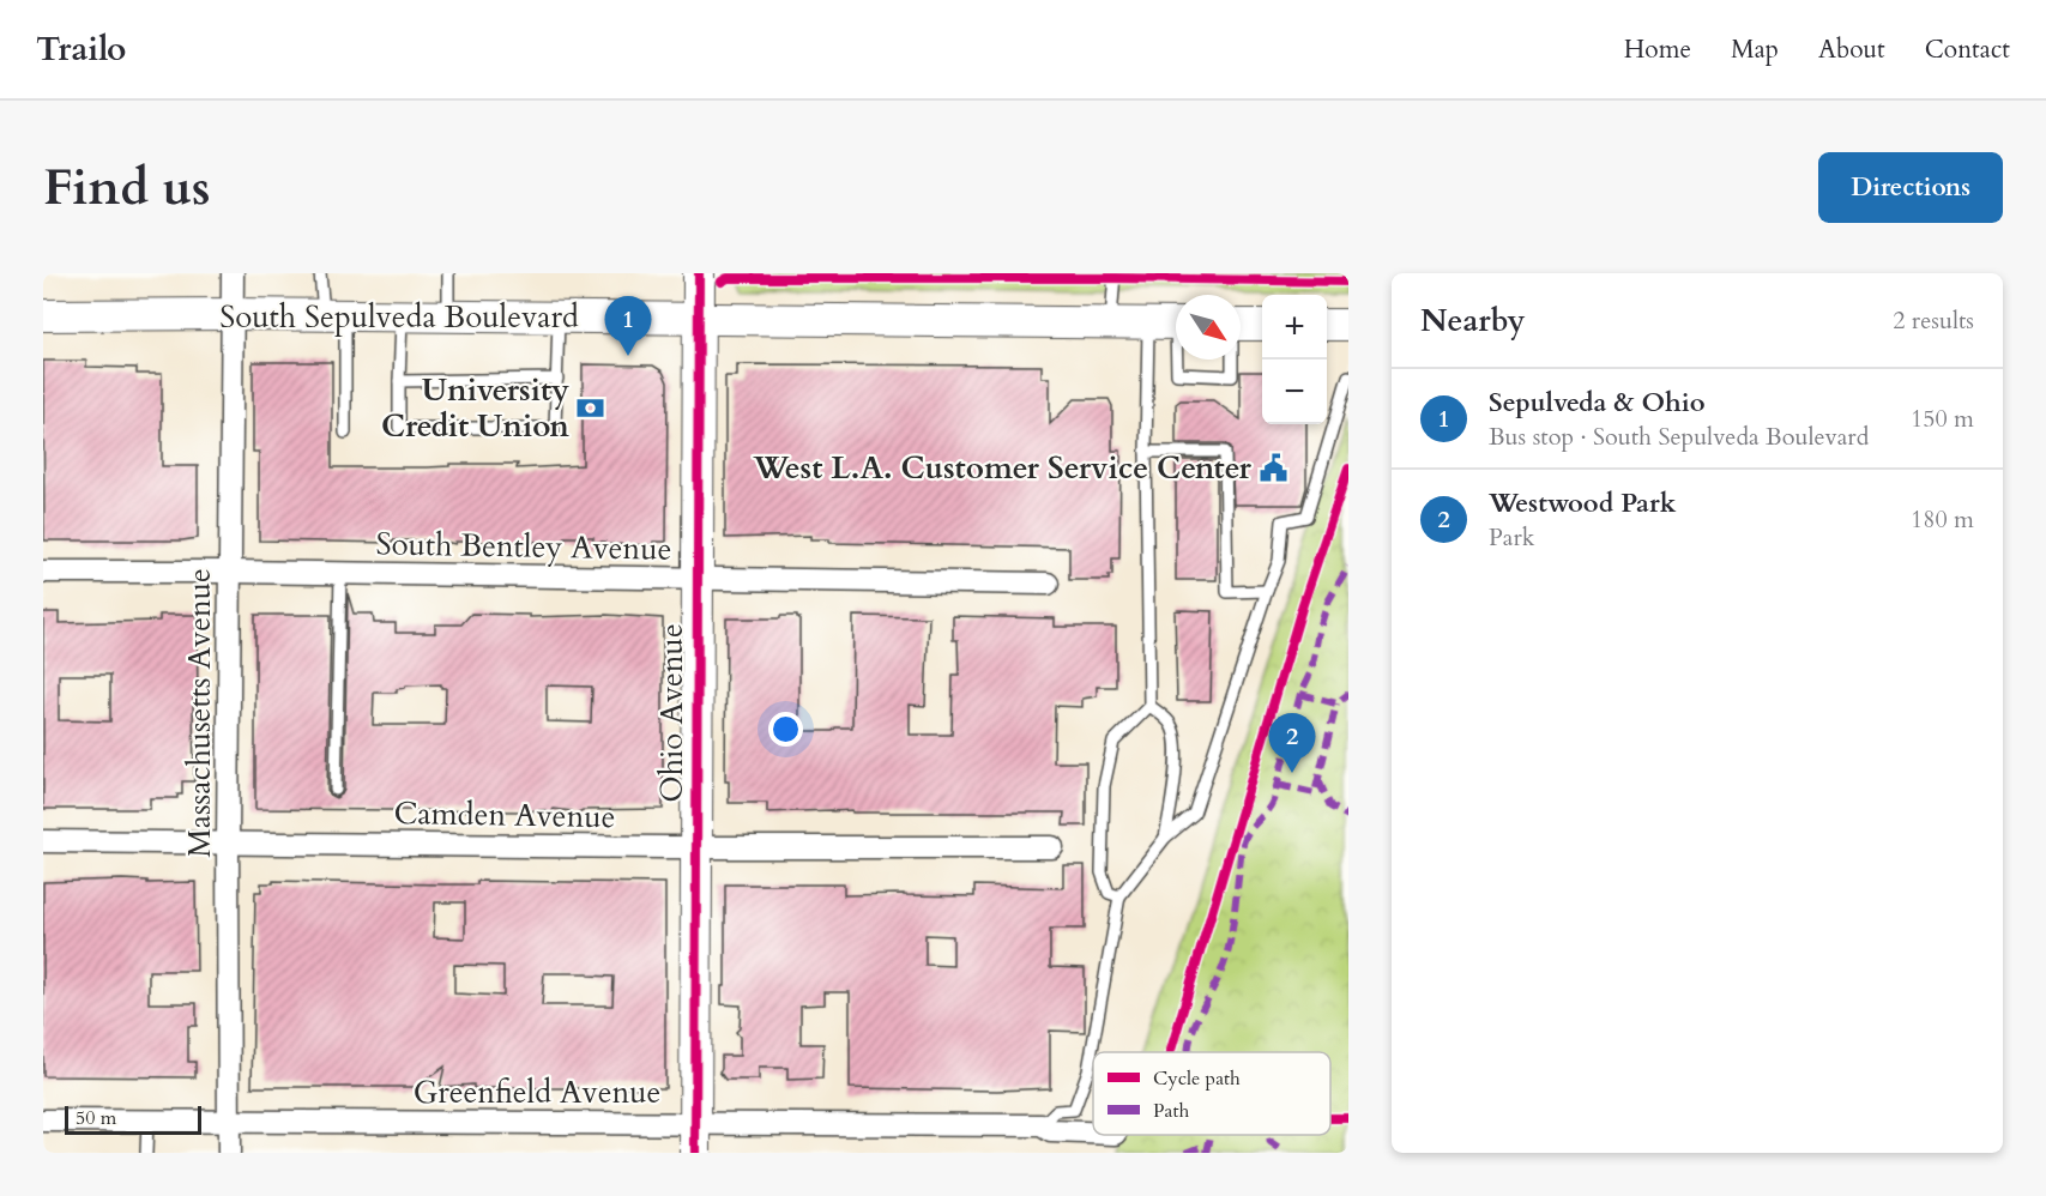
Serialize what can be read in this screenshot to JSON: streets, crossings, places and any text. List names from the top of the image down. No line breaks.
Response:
{"streets":{"main road":["South Sepulveda Boulevard","Ohio Avenue"],"street":["South Bentley Avenue","Massachusetts Avenue","Camden Avenue","Greenfield Avenue"]},"crossings":[["South Sepulveda Boulevard","Massachusetts Avenue"],["South Sepulveda Boulevard","Ohio Avenue"],["South Bentley Avenue","Massachusetts Avenue"],["South Bentley Avenue","Ohio Avenue"],["Massachusetts Avenue","Camden Avenue"],["Massachusetts Avenue","Greenfield Avenue"],["Ohio Avenue","Camden Avenue"],["Ohio Avenue","Greenfield Avenue"]],"places":{"bank":["University Credit Union"],"public building":["West L.A. Customer Service Center"]},"legend":["Cycle path","Path"],"scale_bar":"50 m","north":"bottom right","page":{"header":"Trailo","nav":["Home","Map","About","Contact"],"buttons":"Directions","title":"Find us","heading":["Nearby","2 results"],"map_buttons":["+","−"],"pins":["1","2"],"list":[{"mark":"1","name":"Sepulveda & Ohio","note":"Bus stop · South Sepulveda Boulevard","value":"150 m"},{"mark":"2","name":"Westwood Park","note":"Park","value":"180 m"}],"scale":"50 m"}}
